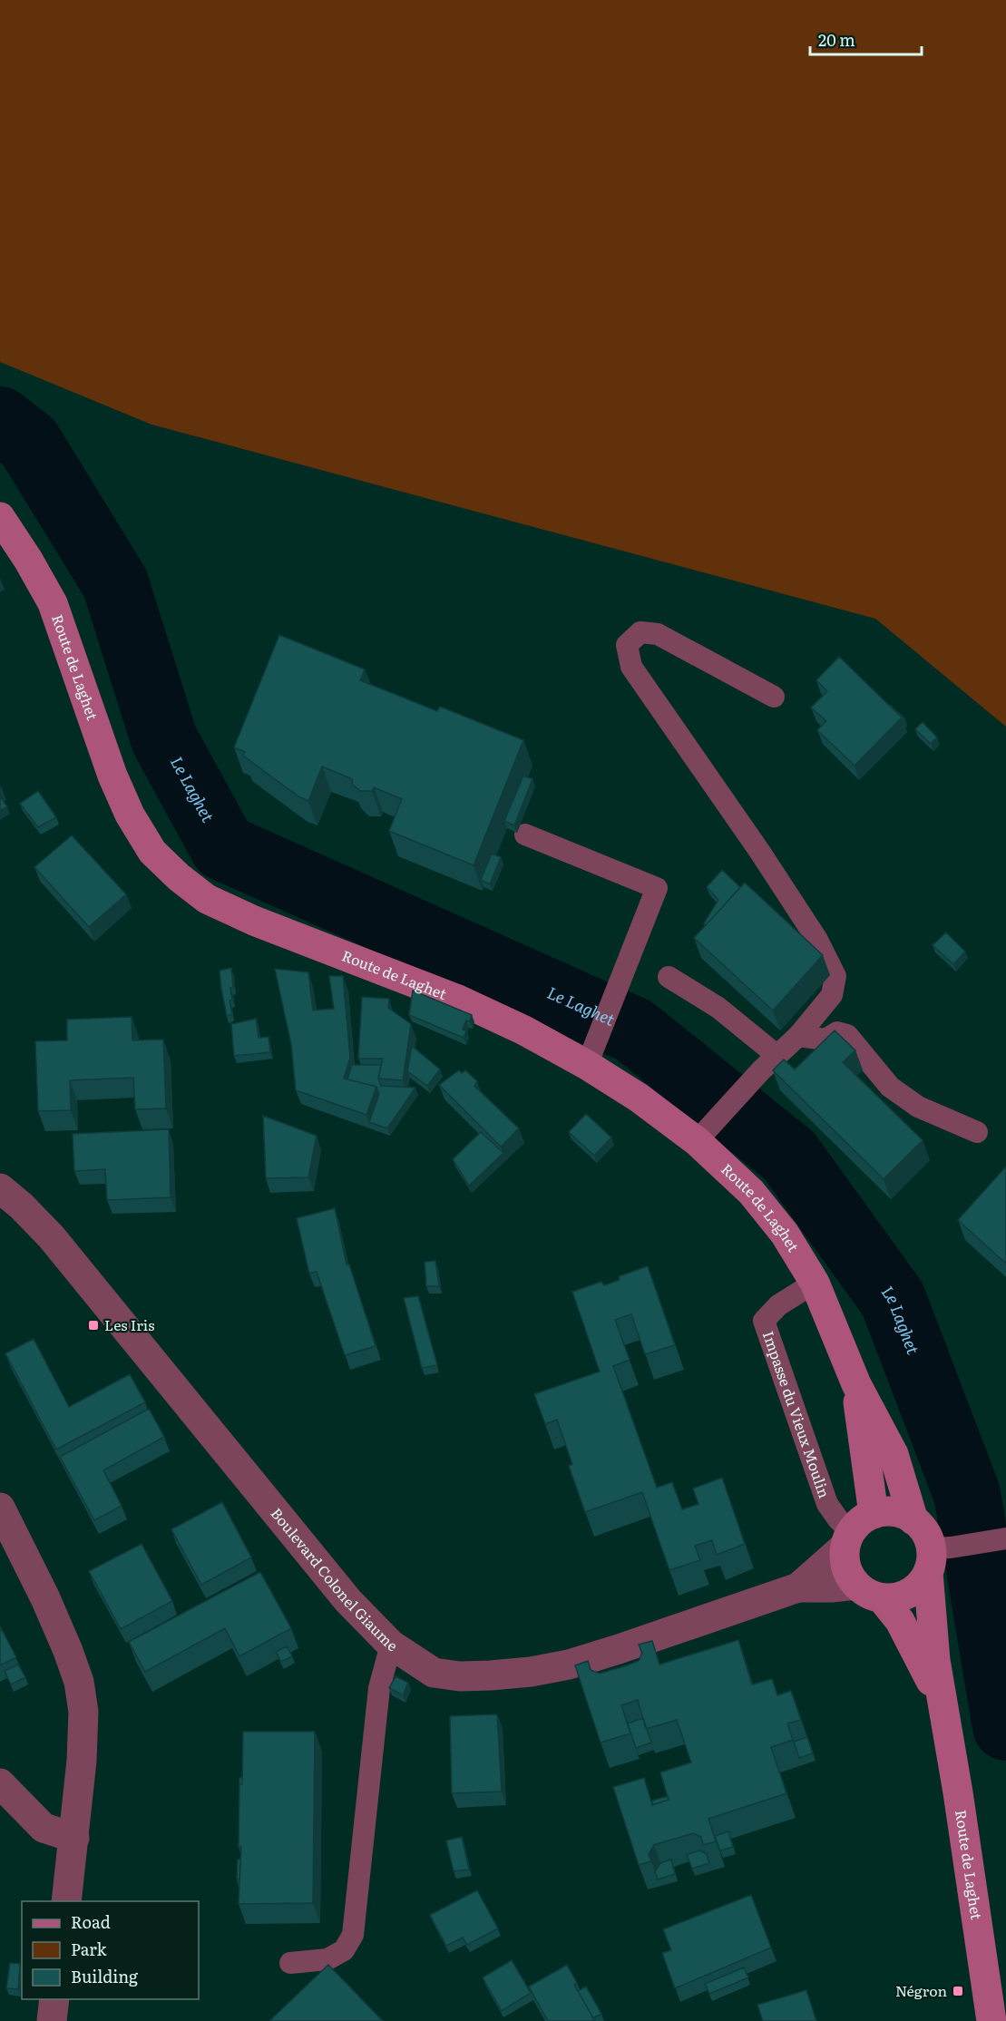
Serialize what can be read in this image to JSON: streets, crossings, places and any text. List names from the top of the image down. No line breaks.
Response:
{"streets":{"main road":["Route de Laghet"],"street":["Boulevard Colonel Giaume"],"lane":["Impasse du Vieux Moulin"]},"crossings":[["Route de Laghet","Impasse du Vieux Moulin"],["Route de Laghet","Boulevard Colonel Giaume"],["Impasse du Vieux Moulin","Boulevard Colonel Giaume"]],"water":["Le Laghet"],"places":{"transit":["Les Iris","Négron"]},"legend":["Road","Park","Building"],"scale_bar":"20 m"}
